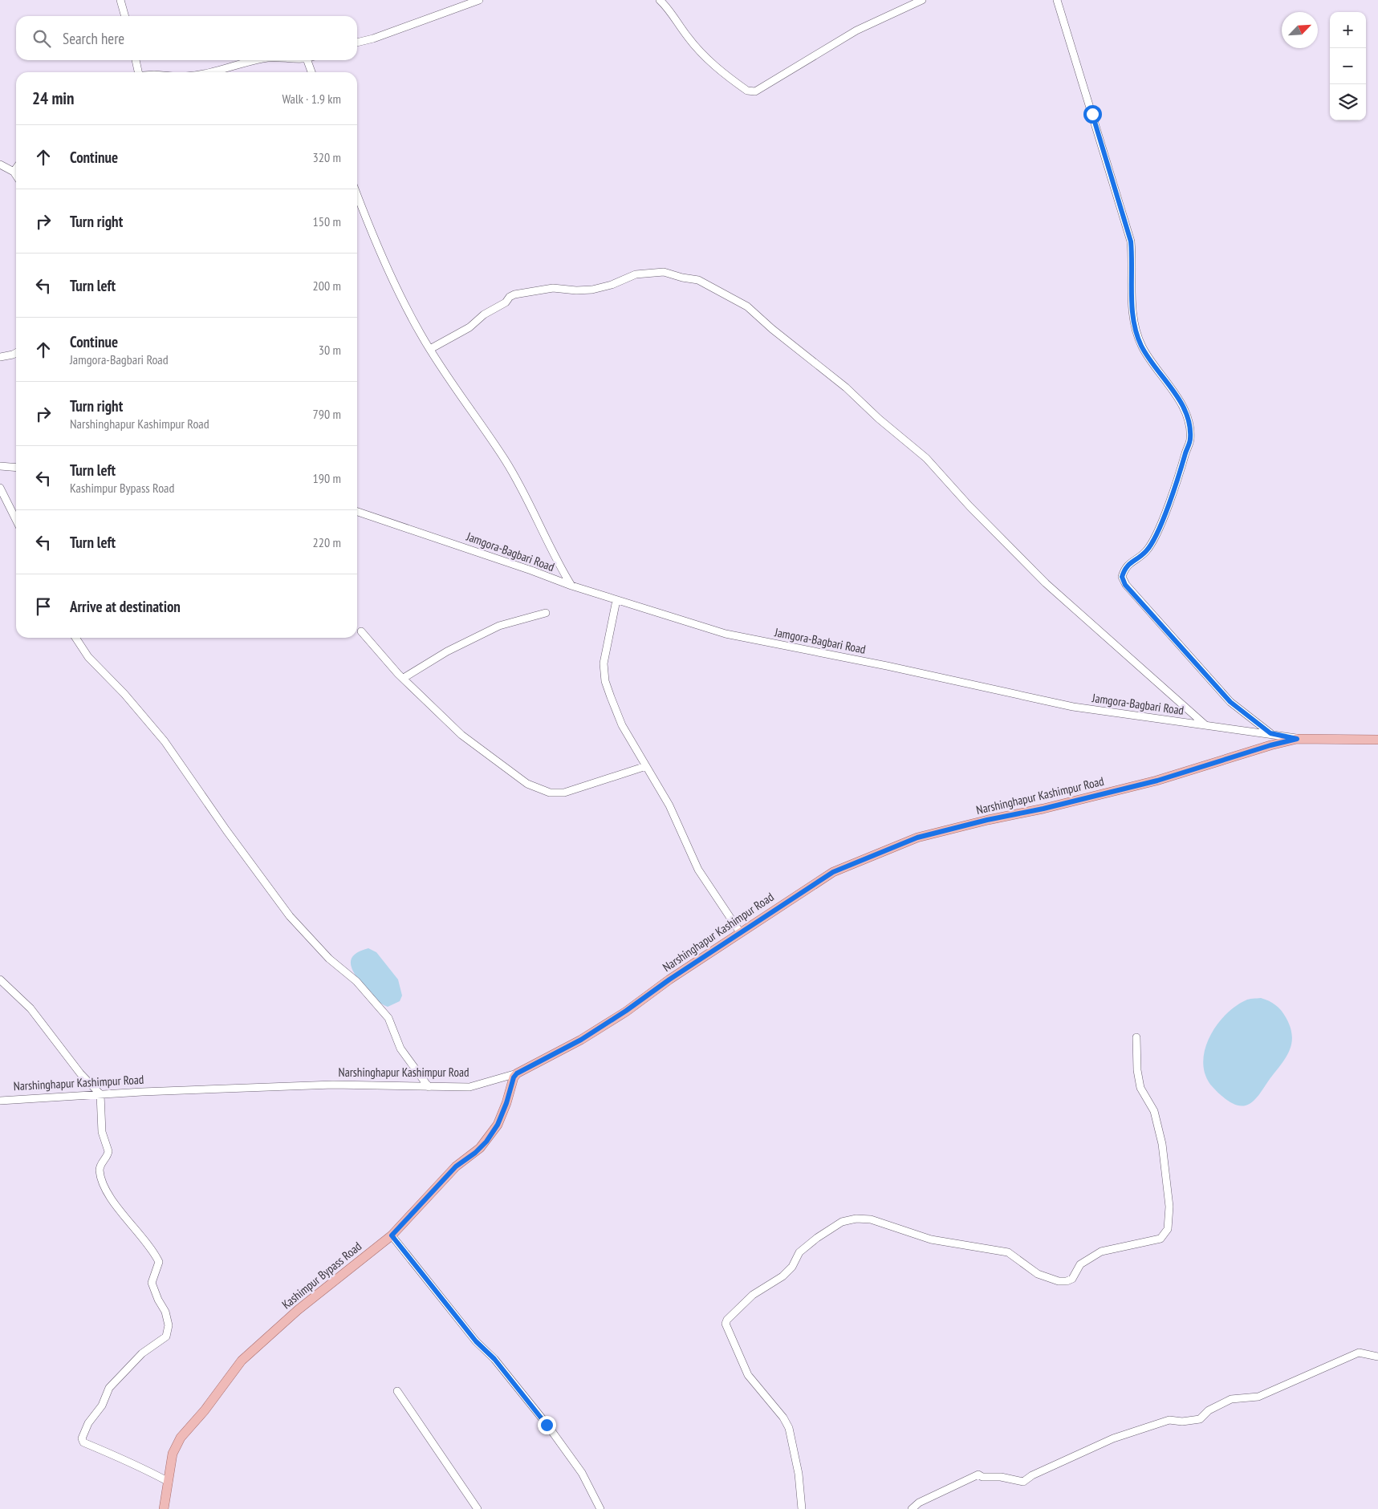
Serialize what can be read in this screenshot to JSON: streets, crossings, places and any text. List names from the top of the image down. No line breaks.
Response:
{"streets":{"main road":["Narshinghapur Kashimpur Road","Kashimpur Bypass Road"],"street":["Jamgora-Bagbari Road"]},"crossings":[["Jamgora-Bagbari Road","Narshinghapur Kashimpur Road"],["Narshinghapur Kashimpur Road","Kashimpur Bypass Road"]],"north":"top right","page":{"map_buttons":["+","−"],"search":"Search here","heading":["24 min","Walk · 1.9 km"],"list":[["Continue","320 m"],["Turn right","150 m"],["Turn left","200 m"],["Continue","Jamgora-Bagbari Road","30 m"],["Turn right","Narshinghapur Kashimpur Road","790 m"],["Turn left","Kashimpur Bypass Road","190 m"],["Turn left","220 m"],"Arrive at destination"]}}
